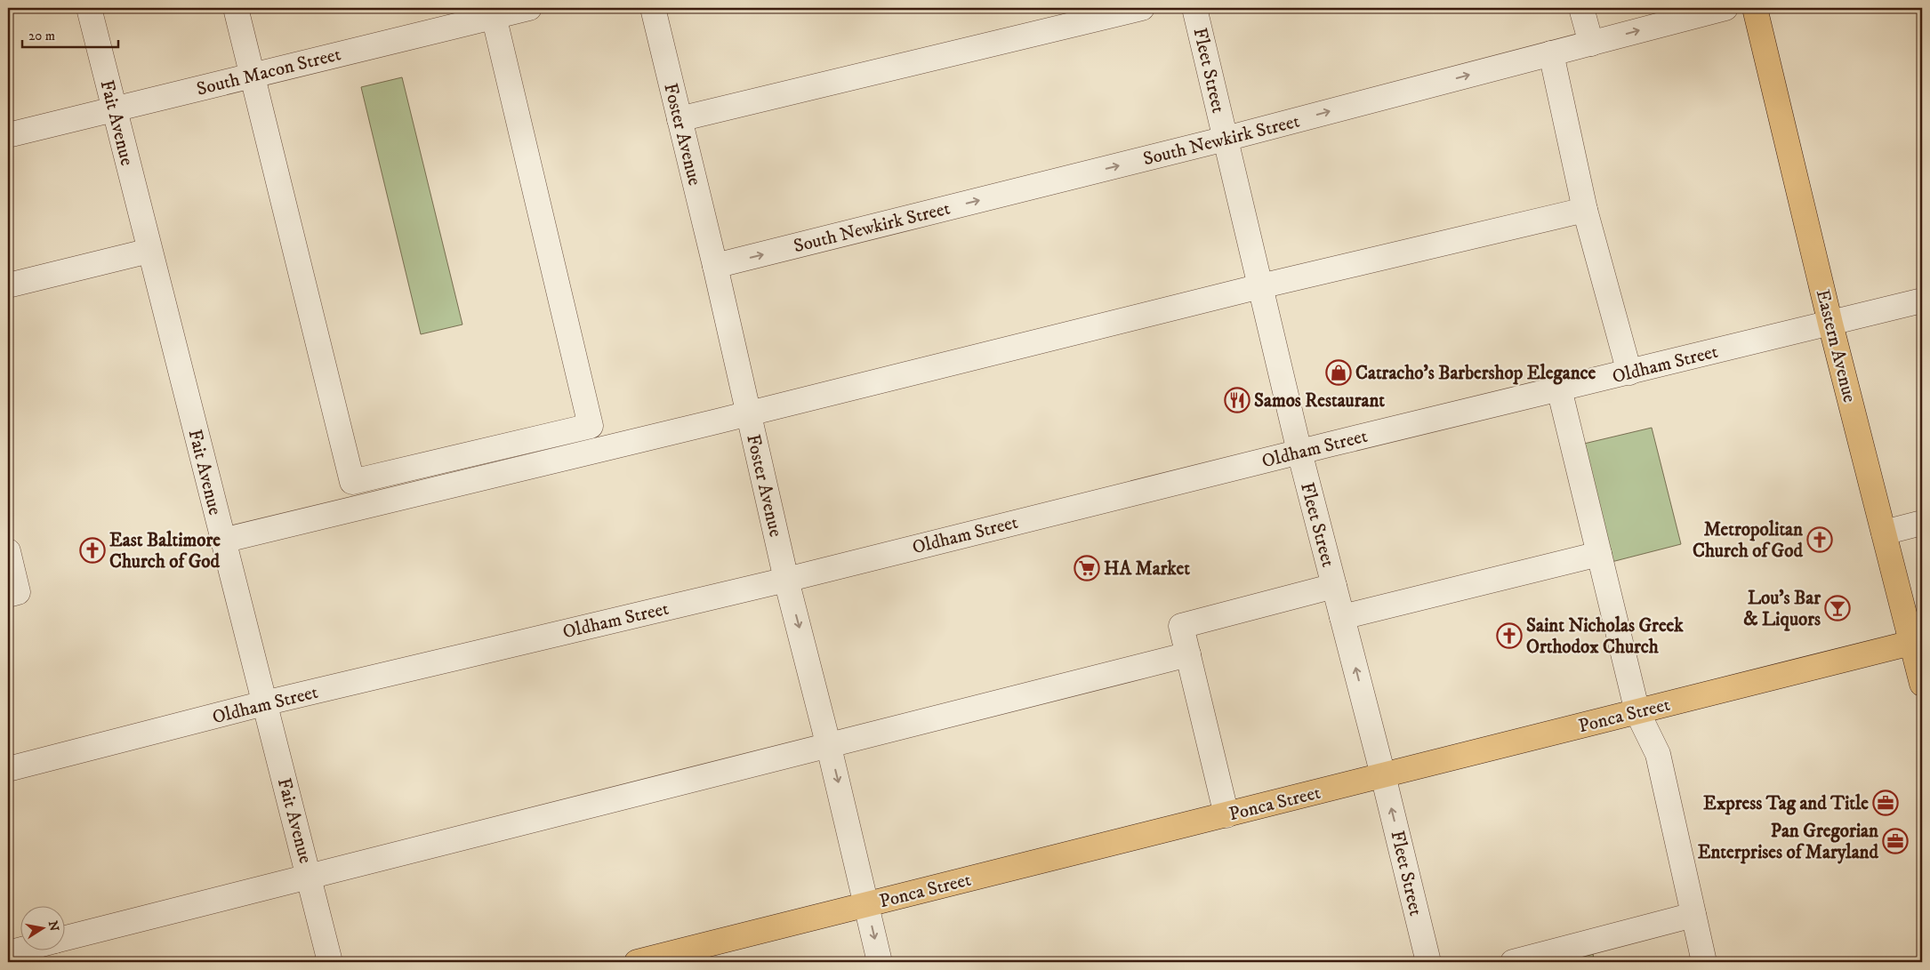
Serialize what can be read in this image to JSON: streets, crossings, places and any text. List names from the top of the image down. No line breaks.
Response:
{"streets":{"main road":["Eastern Avenue","Ponca Street"],"street":["Fleet Street","South Macon Street","Fait Avenue","Foster Avenue","South Newkirk Street","Oldham Street"]},"crossings":[["Fleet Street","South Newkirk Street"],["Fleet Street","Oldham Street"],["Fleet Street","Ponca Street"],["South Macon Street","Fait Avenue"],["Fait Avenue","Oldham Street"],["Foster Avenue","South Newkirk Street"],["Foster Avenue","Oldham Street"],["Foster Avenue","Ponca Street"],["Eastern Avenue","Oldham Street"],["Eastern Avenue","Ponca Street"]],"one_way":["Foster Avenue"],"places":{"shop":["Catracho's Barbershop Elegance"],"restaurant":["Samos Restaurant"],"church":["Metropolitan Church of God","East Baltimore Church of God","Saint Nicholas Greek Orthodox Church"],"supermarket":["HA Market"],"bar":["Lou's Bar & Liquors"],"office":["Express Tag and Title","Pan Gregorian Enterprises of Maryland"]},"scale_bar":"20 m","north":"right"}
